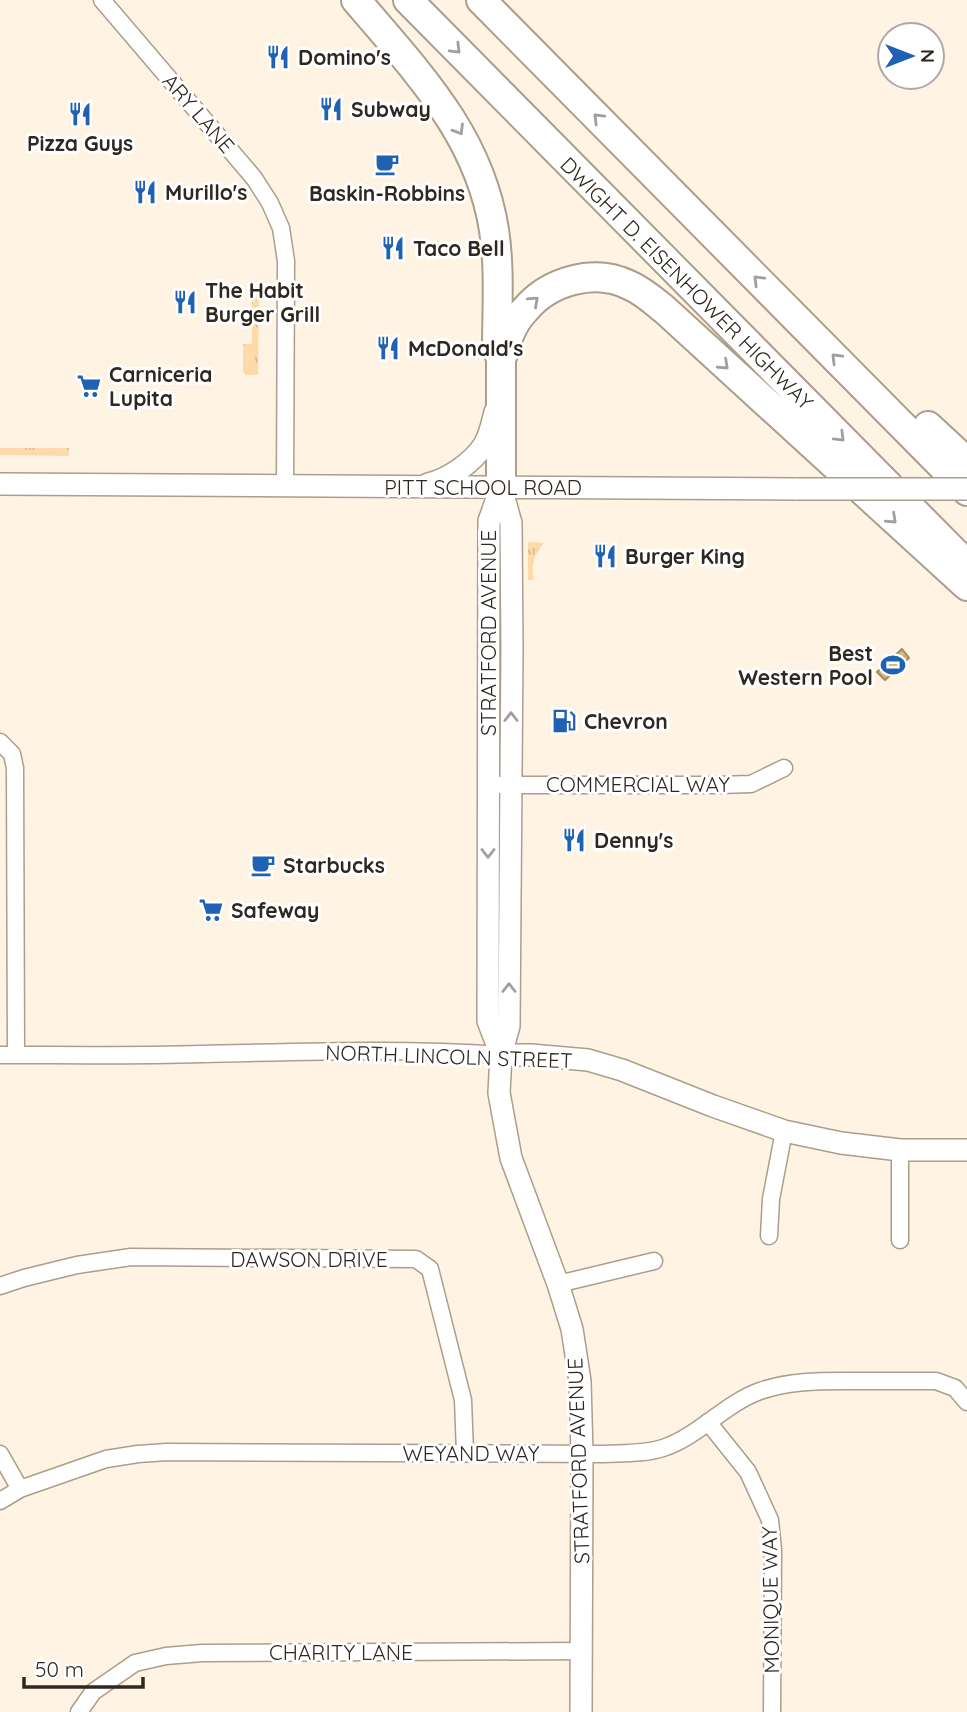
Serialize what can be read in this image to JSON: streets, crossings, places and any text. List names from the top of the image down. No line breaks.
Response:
{"streets":{"highway":["DWIGHT D. EISENHOWER HIGHWAY"],"street":["ARY LANE","PITT SCHOOL ROAD","STRATFORD AVENUE","COMMERCIAL WAY","NORTH LINCOLN STREET","DAWSON DRIVE","WEYAND WAY","MONIQUE WAY","CHARITY LANE"]},"crossings":[["ARY LANE","PITT SCHOOL ROAD"],["PITT SCHOOL ROAD","STRATFORD AVENUE"],["STRATFORD AVENUE","COMMERCIAL WAY"],["STRATFORD AVENUE","NORTH LINCOLN STREET"],["STRATFORD AVENUE","WEYAND WAY"],["STRATFORD AVENUE","CHARITY LANE"],["DAWSON DRIVE","WEYAND WAY"],["WEYAND WAY","MONIQUE WAY"]],"places":{"restaurant":["Domino's","Subway","Pizza Guys","Murillo's","Taco Bell","The Habit Burger Grill","McDonald's","Burger King","Denny's"],"cafe":["Baskin-Robbins","Starbucks"],"supermarket":["Carniceria Lupita","Safeway"],"sports":["Best Western Pool"],"fuel station":["Chevron"]},"scale_bar":"50 m","north":"right"}
